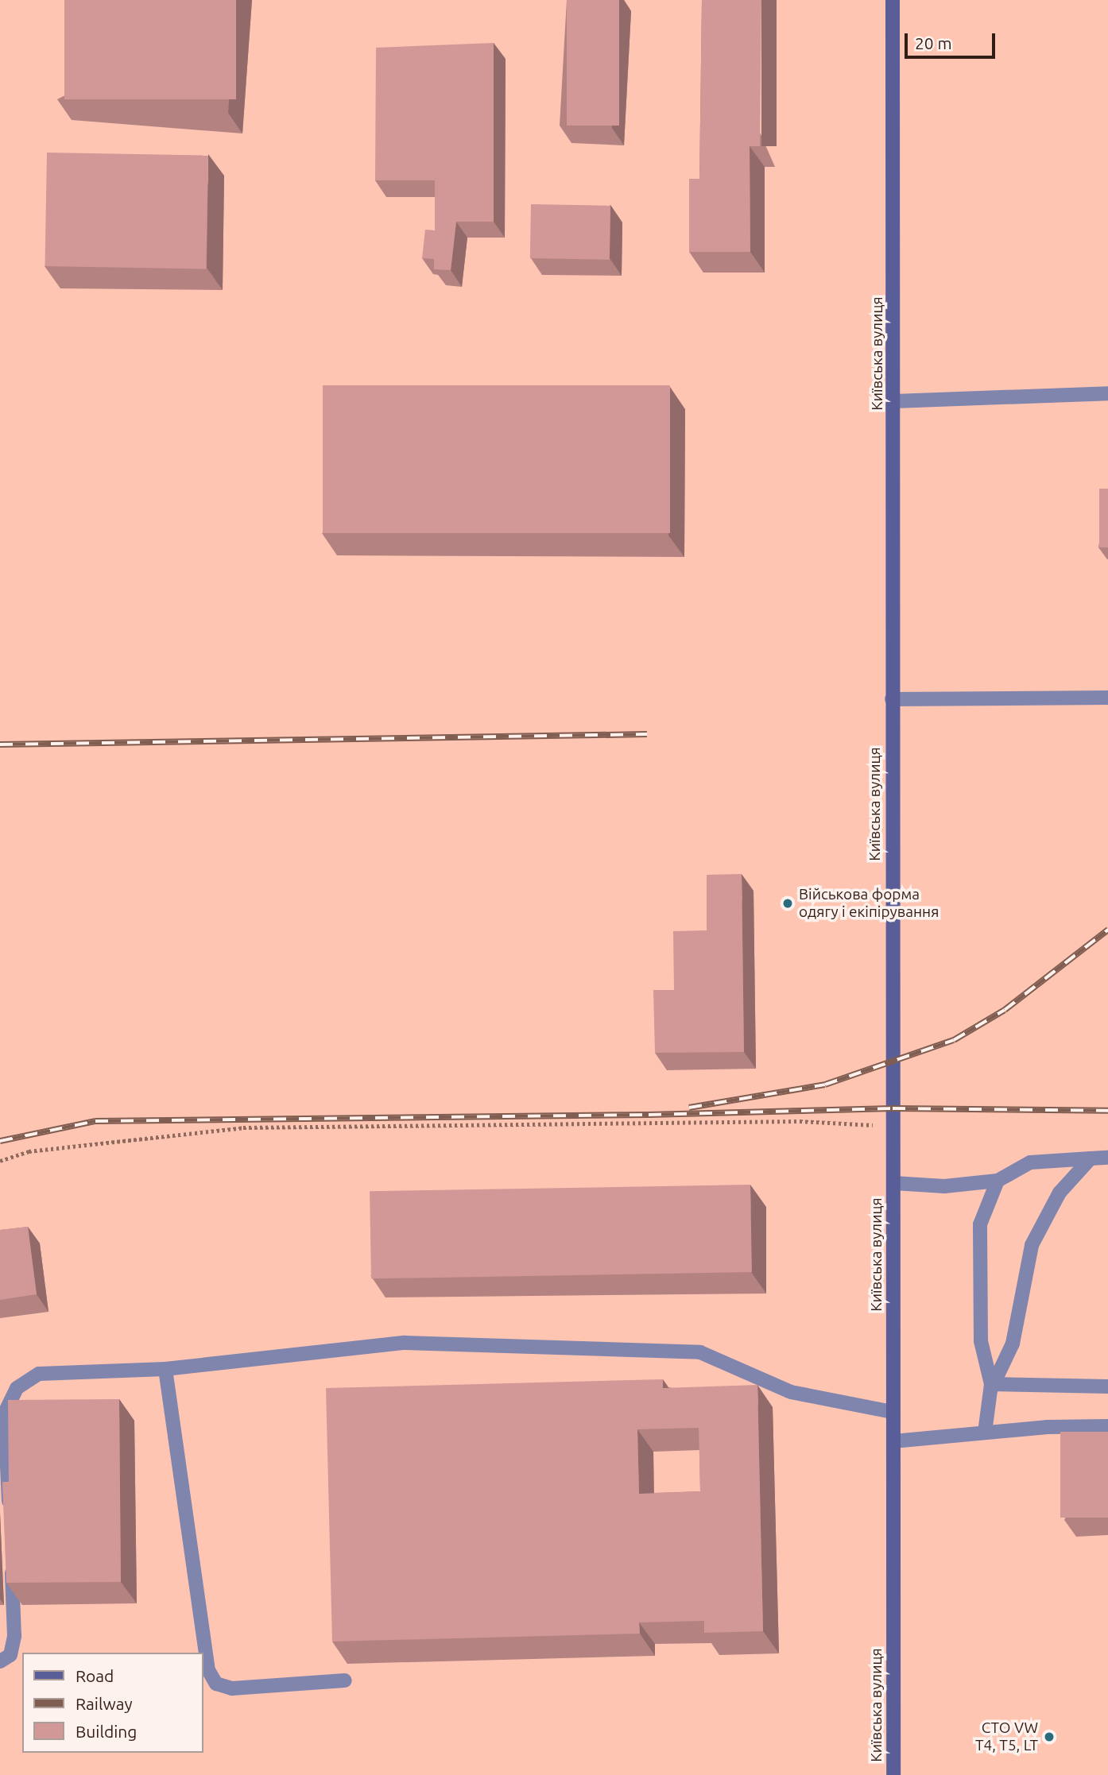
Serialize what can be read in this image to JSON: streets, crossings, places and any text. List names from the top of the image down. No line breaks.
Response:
{"streets":{"main road":["Київська вулиця"]},"places":["Військова форма одягу і екіпірування","СТО VW T4, T5, LT"],"legend":["Road","Railway","Building"],"scale_bar":"20 m"}
